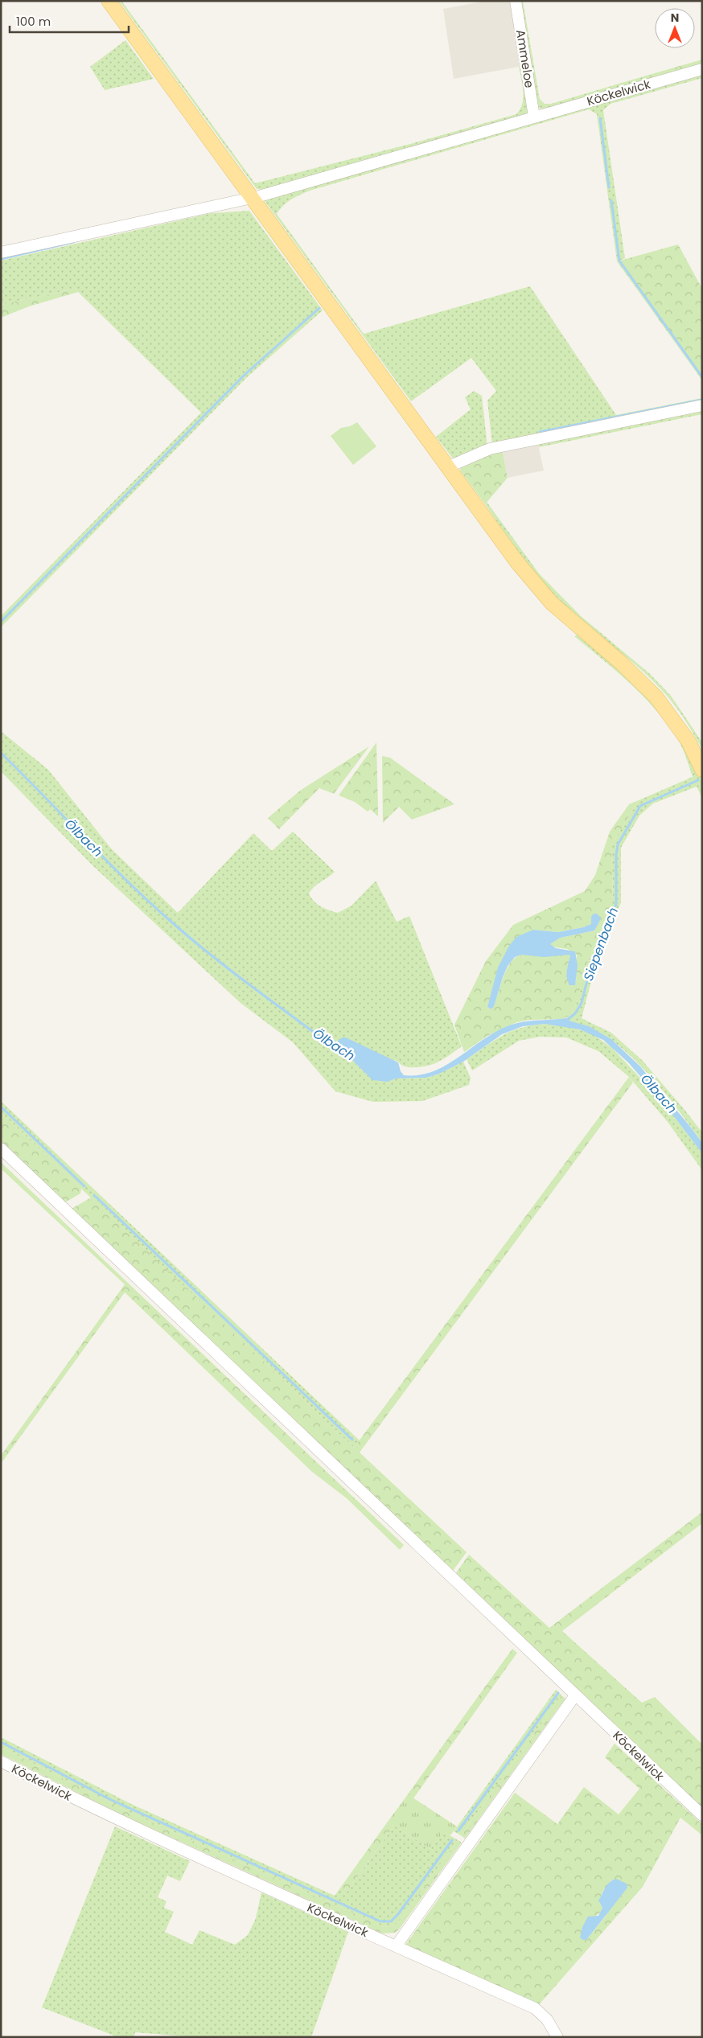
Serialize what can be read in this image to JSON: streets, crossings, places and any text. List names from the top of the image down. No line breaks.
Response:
{"streets":{"street":["Ammeloe","Köckelwick"]},"crossings":[["Ammeloe","Köckelwick"]],"water":["Ölbach","Siepenbach"],"scale_bar":"100 m","north":"top"}
